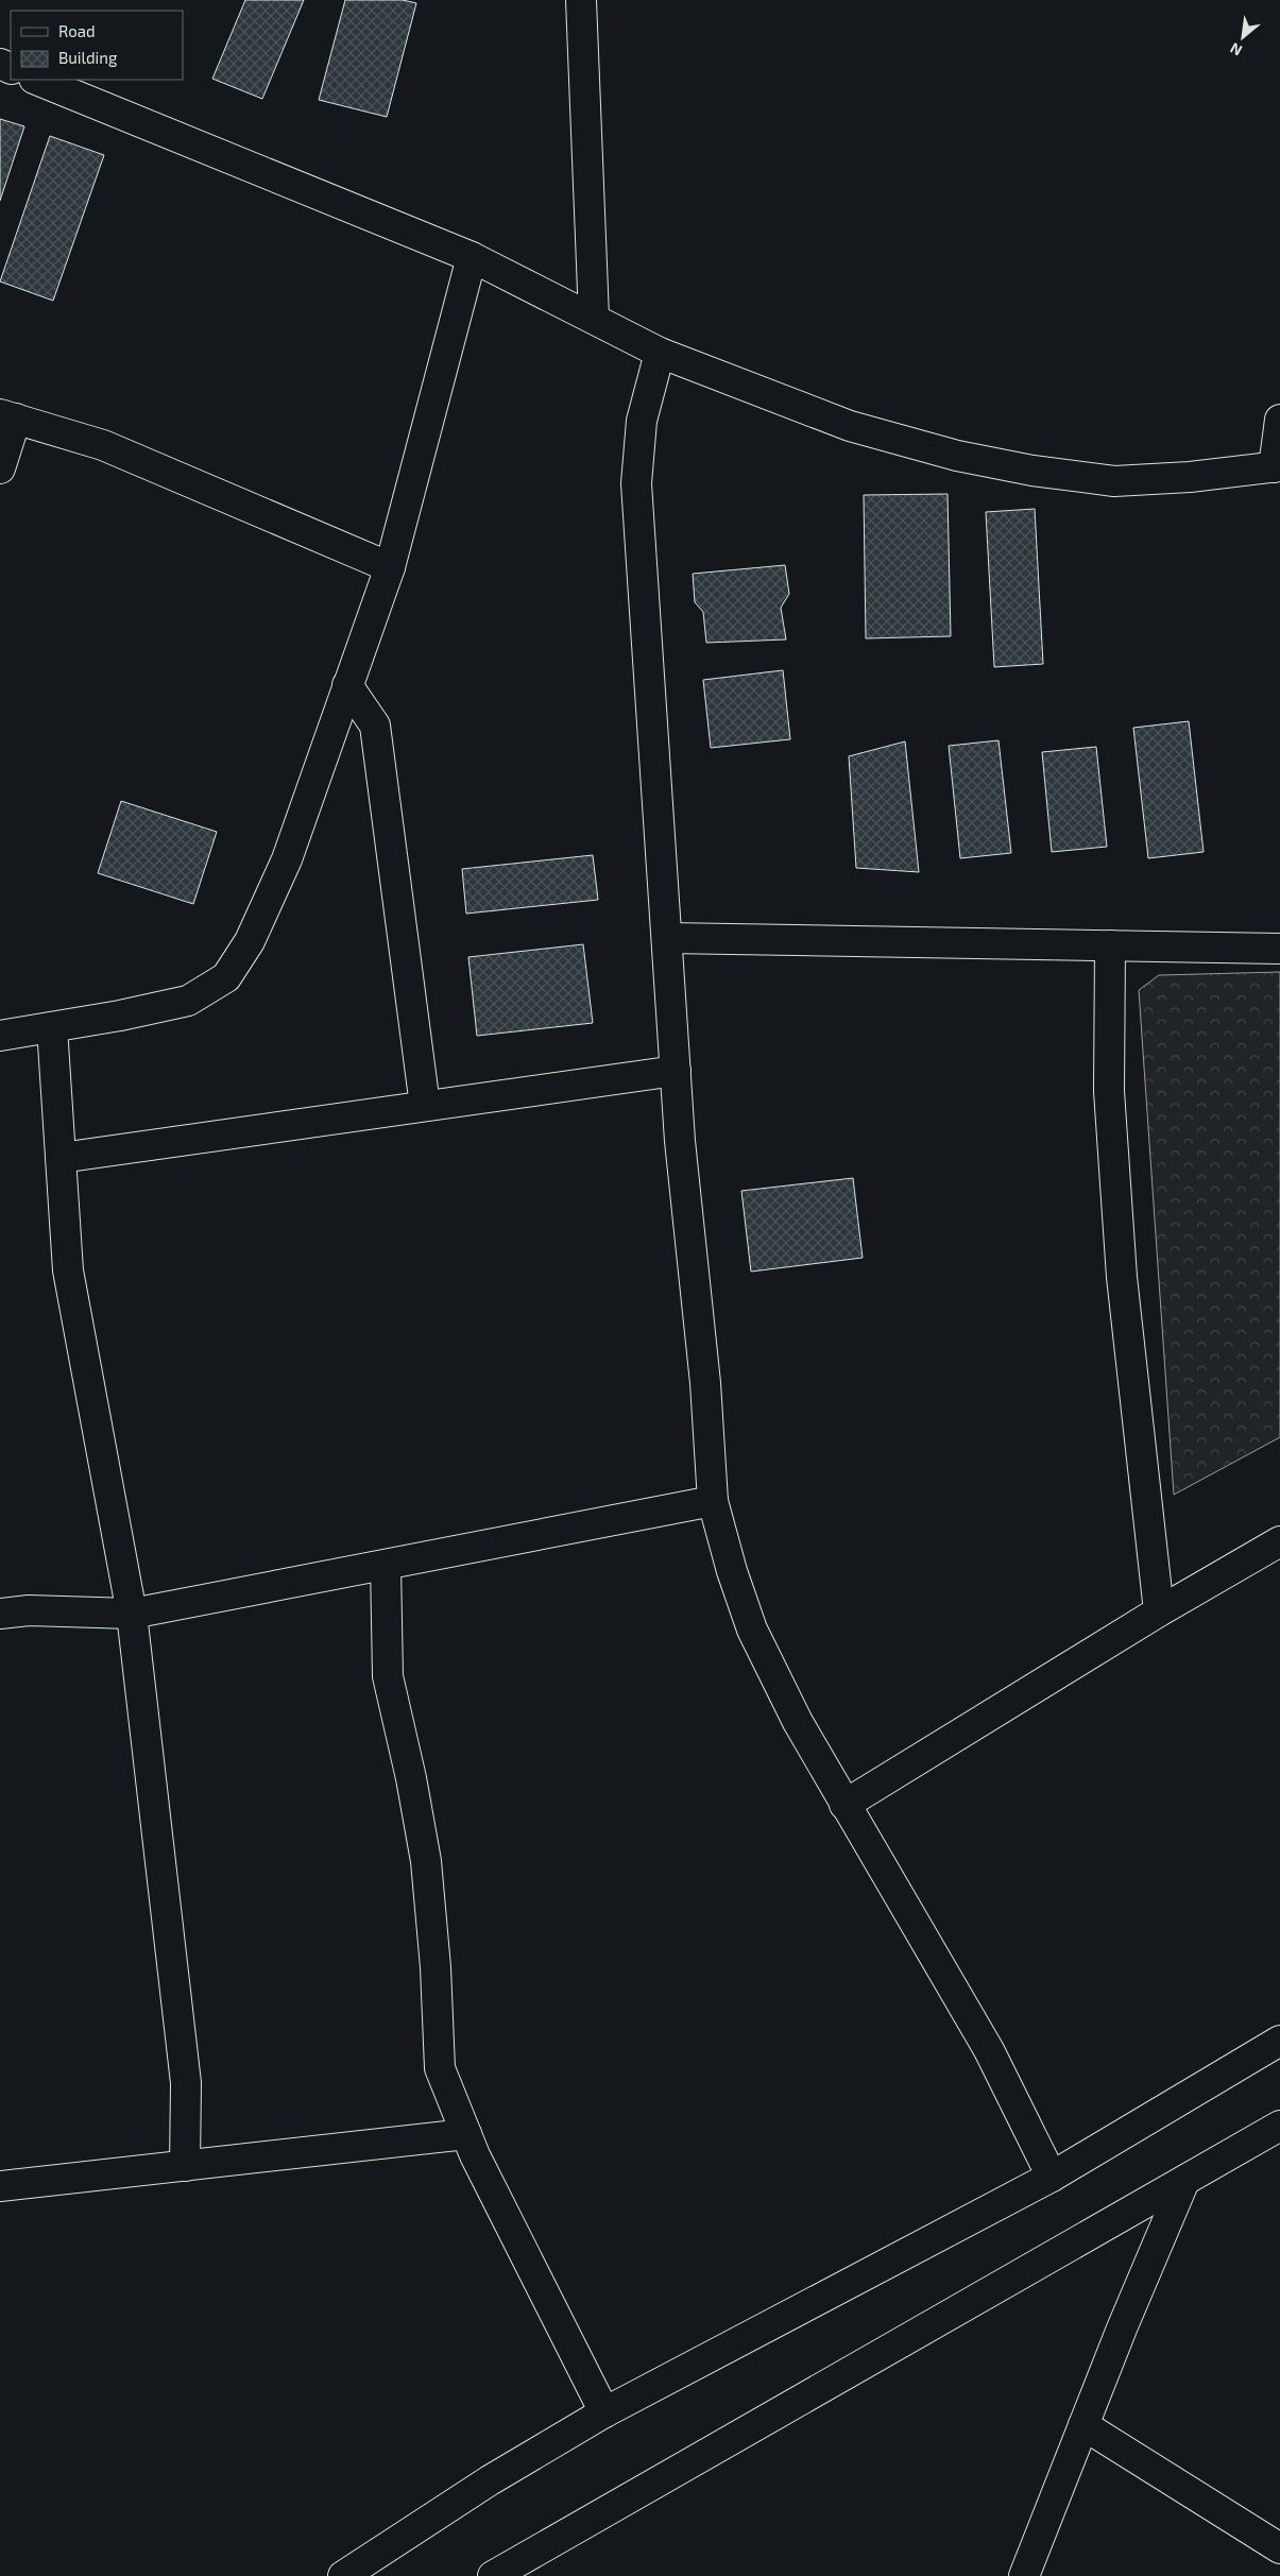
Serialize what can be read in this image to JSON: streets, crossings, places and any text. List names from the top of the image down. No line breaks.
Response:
{"legend":["Road","Building"],"north":"bottom left"}
